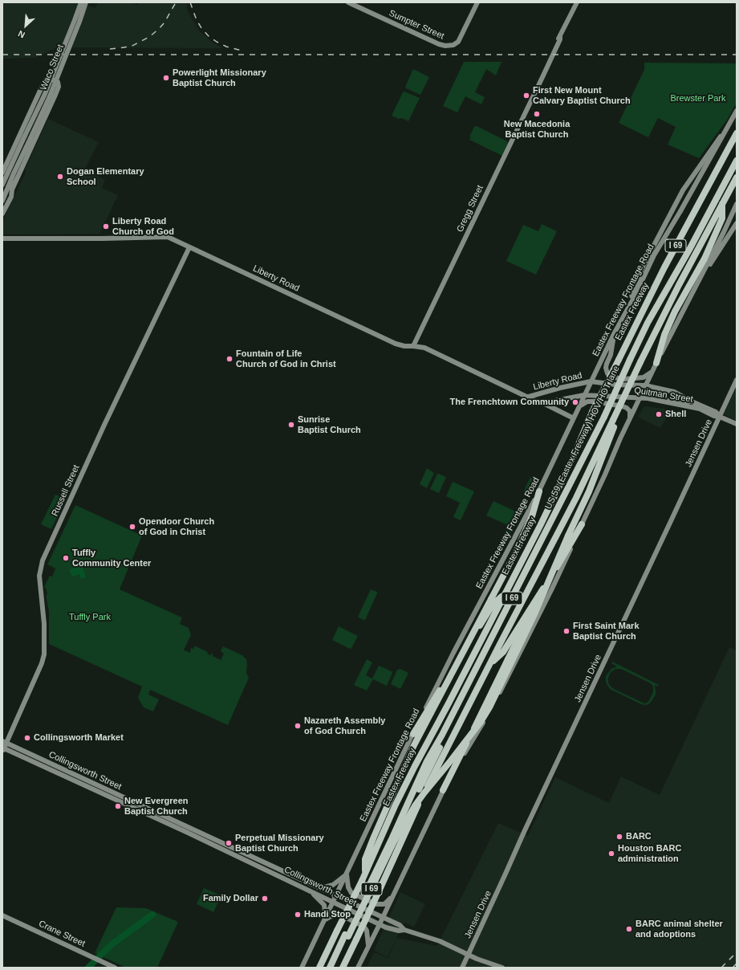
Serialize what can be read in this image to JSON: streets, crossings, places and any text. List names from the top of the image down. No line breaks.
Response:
{"streets":{"highway":["I 69","Eastex Freeway","US 59 (Eastex Freeway) HOV/HOT lane"],"main road":["Sumpter Street","Waco Street","Gregg Street","Liberty Road","Eastex Freeway Frontage Road","Quitman Street","Jensen Drive","Russell Street","Collingsworth Street","Crane Street"]},"crossings":[["Gregg Street","Liberty Road"],["I 69","US 59 (Eastex Freeway) HOV/HOT lane"],["Liberty Road","Eastex Freeway Frontage Road"],["Liberty Road","Quitman Street"],["Liberty Road","Russell Street"],["Eastex Freeway Frontage Road","Quitman Street"],["Eastex Freeway Frontage Road","Collingsworth Street"],["Quitman Street","Jensen Drive"],["Jensen Drive","Collingsworth Street"],["Russell Street","Collingsworth Street"]],"parks":["Brewster Park","Tuffly Park"],"places":["Powerlight Missionary Baptist Church","First New Mount Calvary Baptist Church","New Macedonia Baptist Church","Dogan Elementary School","Liberty Road Church of God","Fountain of Life Church of God in Christ","The Frenchtown Community","Shell","Sunrise Baptist Church","Opendoor Church of God in Christ","Tuffly Community Center","First Saint Mark Baptist Church","Nazareth Assembly of God Church","Collingsworth Market","New Evergreen Baptist Church","BARC","Perpetual Missionary Baptist Church","Houston BARC administration","Family Dollar","Handi Stop","BARC animal shelter and adoptions"],"north":"bottom left"}
